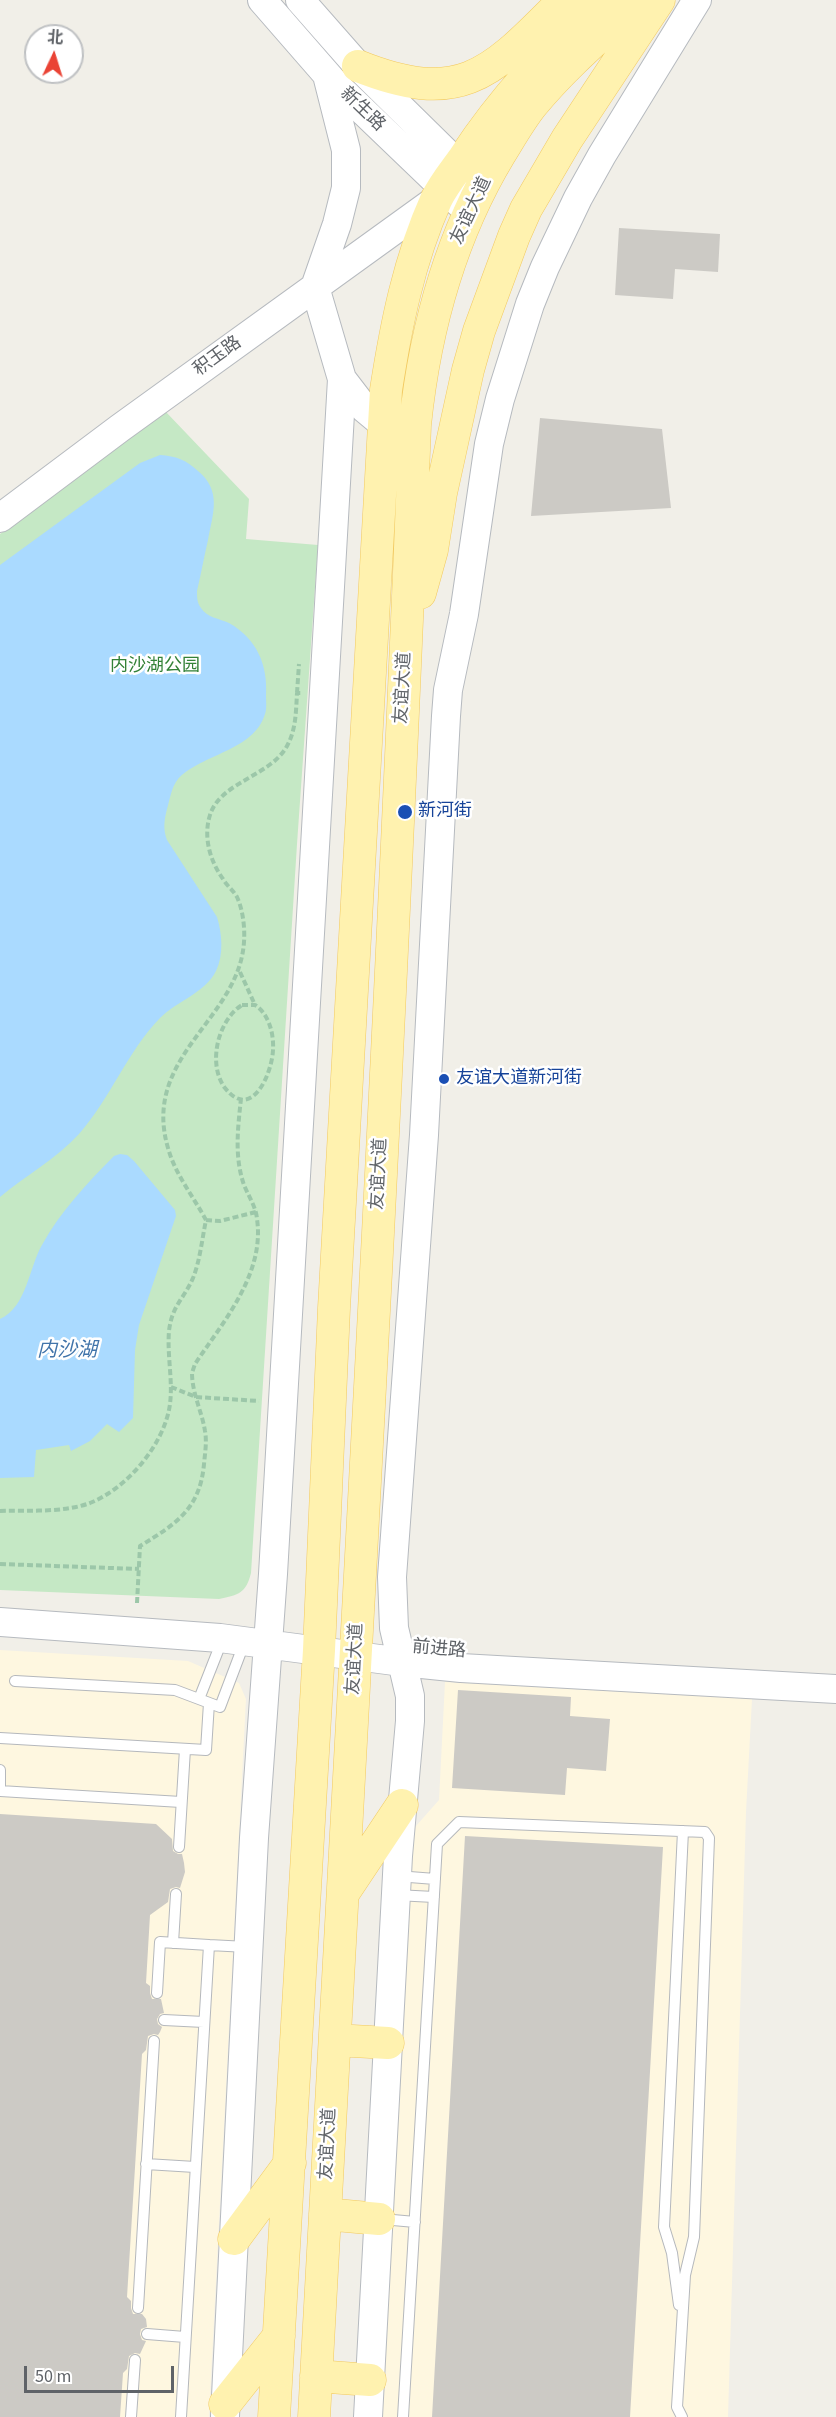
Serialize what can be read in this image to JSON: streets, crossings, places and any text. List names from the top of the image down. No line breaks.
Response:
{"streets":{"main road":["新生路","友谊大道","积玉路","前进路"]},"crossings":[["新生路","友谊大道"],["新生路","积玉路"],["友谊大道","积玉路"],["友谊大道","前进路"]],"water":["内沙湖"],"parks":["内沙湖公园"],"places":["新河街","友谊大道新河街"],"scale_bar":"50 m","north":"top"}
